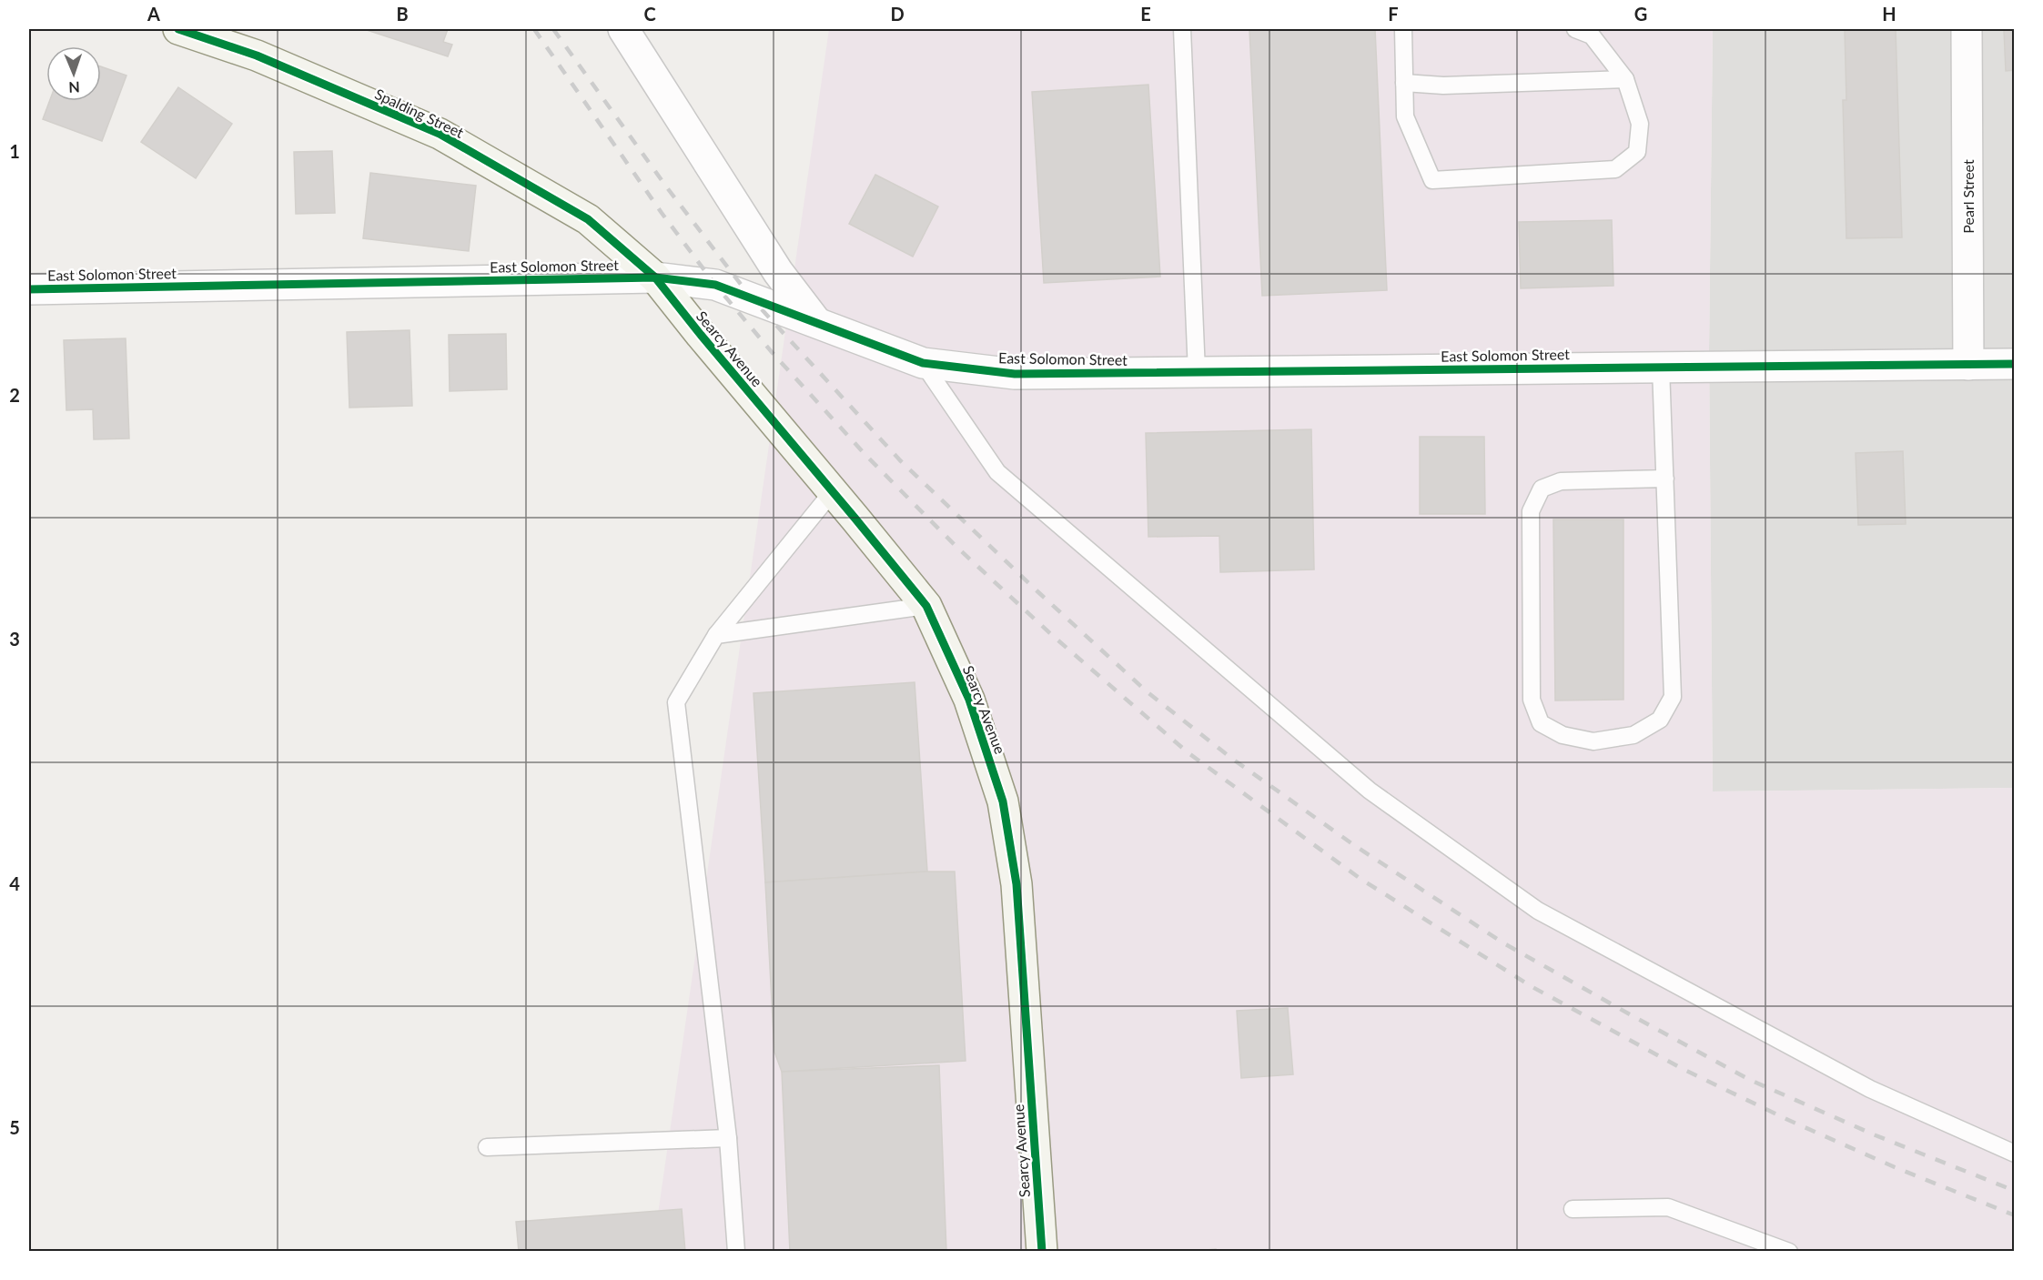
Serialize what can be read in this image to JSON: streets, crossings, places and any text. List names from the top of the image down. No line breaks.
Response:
{"streets":{"street":["Spalding Street","Pearl Street","East Solomon Street","Searcy Avenue"]},"crossings":[["Spalding Street","East Solomon Street"],["Spalding Street","Searcy Avenue"],["Pearl Street","East Solomon Street"],["East Solomon Street","Searcy Avenue"]],"north":"bottom","grid":{"columns":["A","B","C","D","E","F","G","H"],"rows":["1","2","3","4","5"]}}
